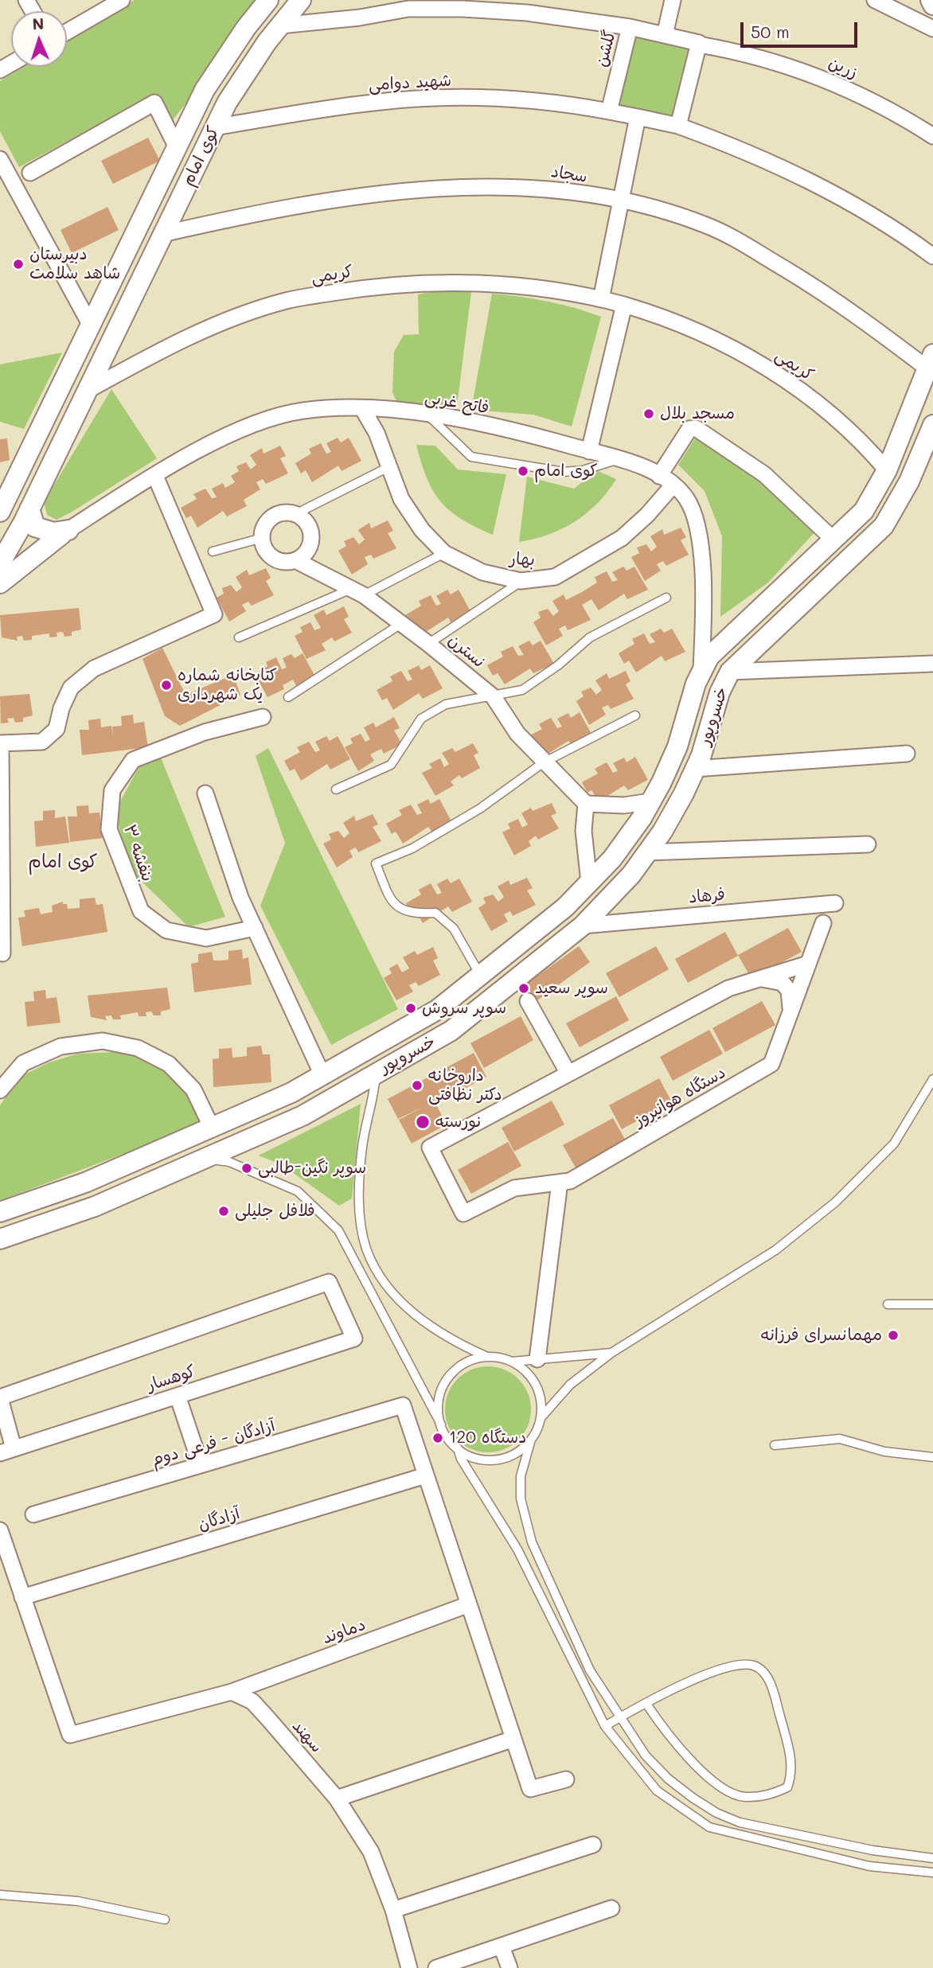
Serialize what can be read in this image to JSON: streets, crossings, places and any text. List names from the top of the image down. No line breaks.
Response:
{"streets":{"street":["گلشن","زرین","شهید دوامی","کوی امام","سجاد","کریمی","فاتح غربی","بهار","نسترن","خسروپور","بنفشه ۳","فرهاد","دستگاه هوانیروز","کوهسار","آزادگان - فرعی دوم","آزادگان","دماوند","سهند"]},"crossings":[["گلشن","زرین"],["گلشن","شهید دوامی"],["شهید دوامی","کوی امام"],["کوی امام","سجاد"],["کوی امام","کریمی"],["فاتح غربی","بهار"],["فاتح غربی","خسروپور"],["خسروپور","فرهاد"],["آزادگان - فرعی دوم","آزادگان"],["دماوند","سهند"]],"districts":["کوی امام"],"places":["دبیرستان شاهد سلامت","مسجد بلال","کوی امام","کتابخانه شماره یک شهرداری","سوپر سعید","سوپر سروش","داروخانه دکتر نظافتی","نورسته","سوپر نگین-طالبی","فلافل جلیلی","مهمانسرای فرزانه","120 دستگاه"],"scale_bar":"50 m","north":"top"}
